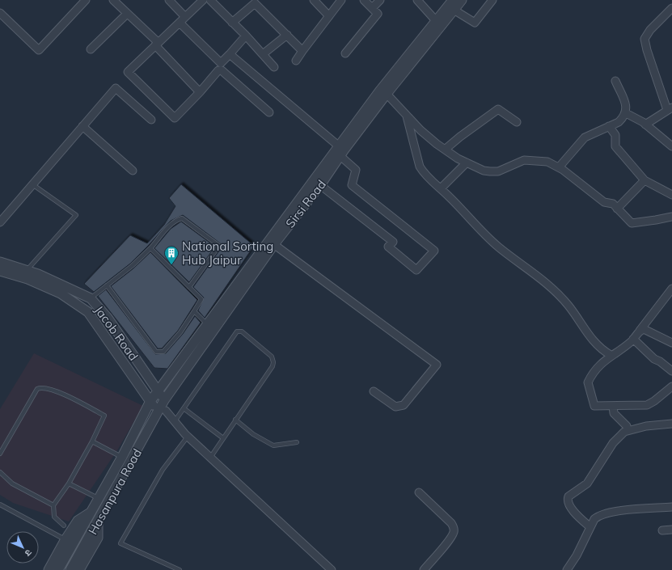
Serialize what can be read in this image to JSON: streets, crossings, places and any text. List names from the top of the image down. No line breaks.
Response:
{"streets":{"street":["Sirsi Road","Jacob Road","Hasanpura Road"]},"crossings":[["Sirsi Road","Jacob Road"],["Sirsi Road","Hasanpura Road"],["Jacob Road","Hasanpura Road"]],"places":{"building":["National Sorting Hub Jaipur"]},"north":"bottom right"}
